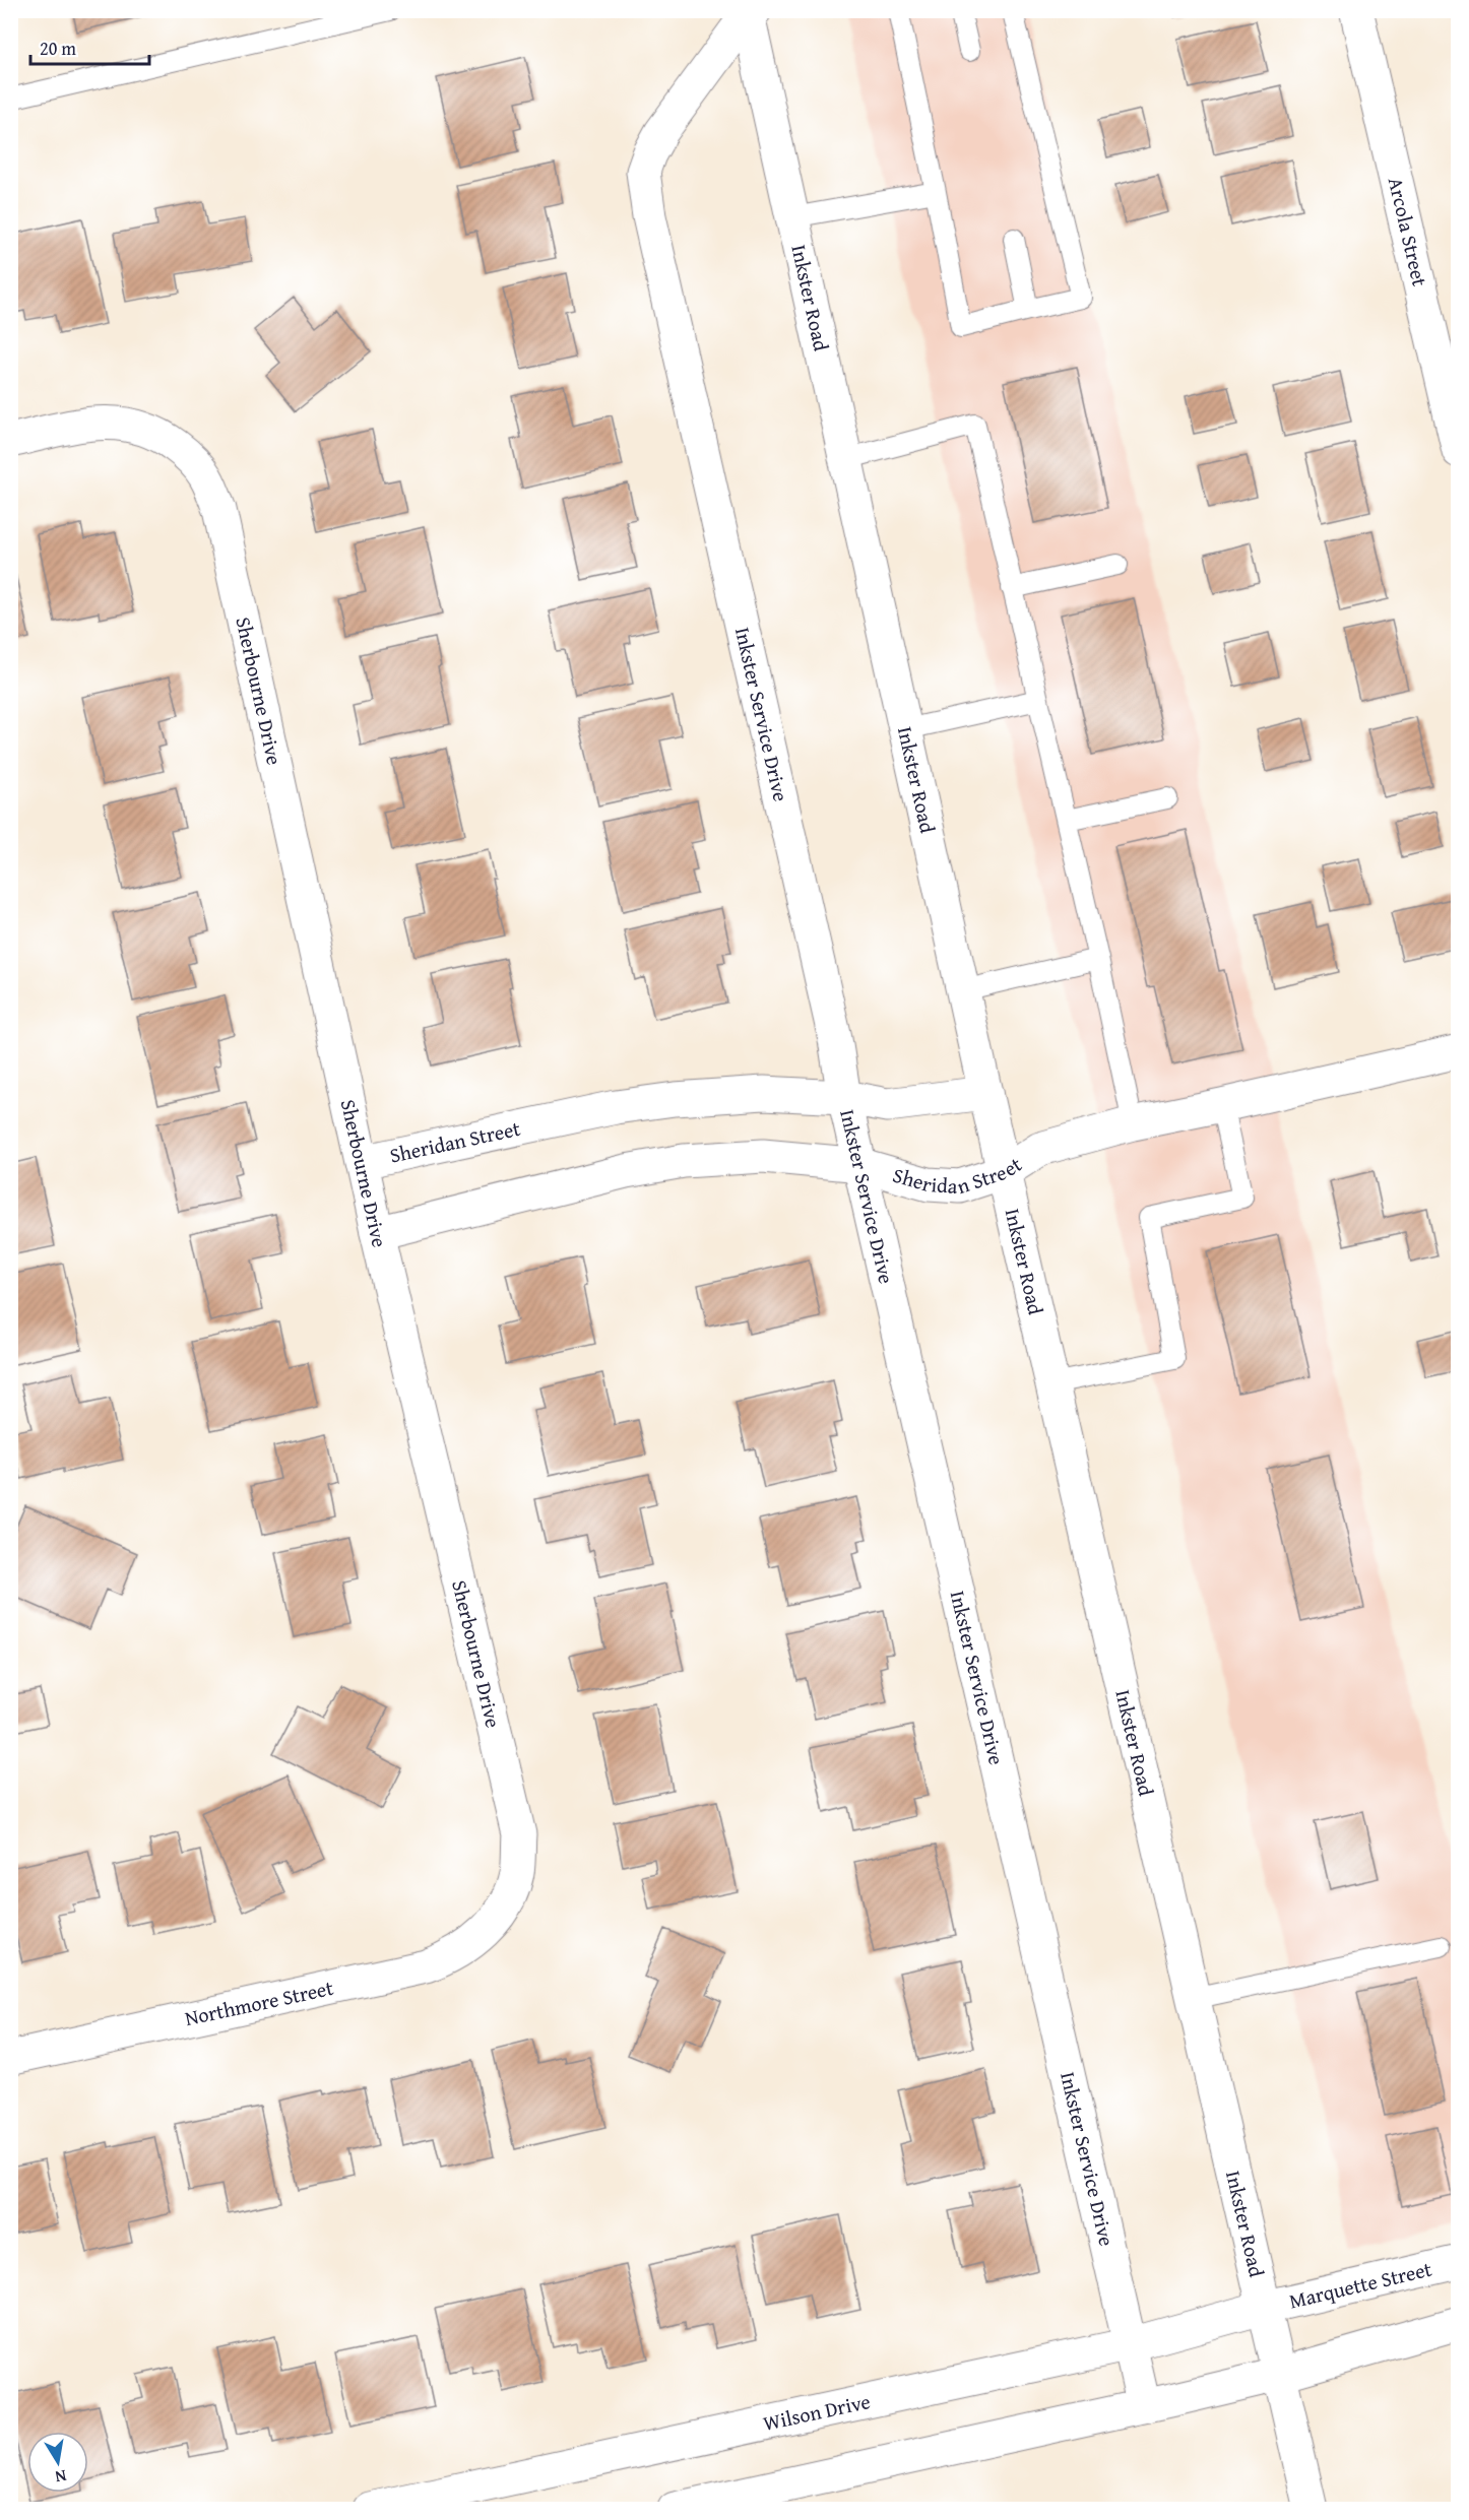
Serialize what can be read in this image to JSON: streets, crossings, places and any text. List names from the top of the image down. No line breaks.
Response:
{"streets":{"street":["Arcola Street","Inkster Road","Sherbourne Drive","Inkster Service Drive","Sheridan Street","Northmore Street","Marquette Street","Wilson Drive"]},"crossings":[["Inkster Road","Inkster Service Drive"],["Inkster Road","Sheridan Street"],["Inkster Road","Marquette Street"],["Inkster Road","Wilson Drive"],["Sherbourne Drive","Sheridan Street"],["Sherbourne Drive","Northmore Street"],["Inkster Service Drive","Sheridan Street"],["Inkster Service Drive","Wilson Drive"],["Marquette Street","Wilson Drive"]],"scale_bar":"20 m","north":"bottom"}
